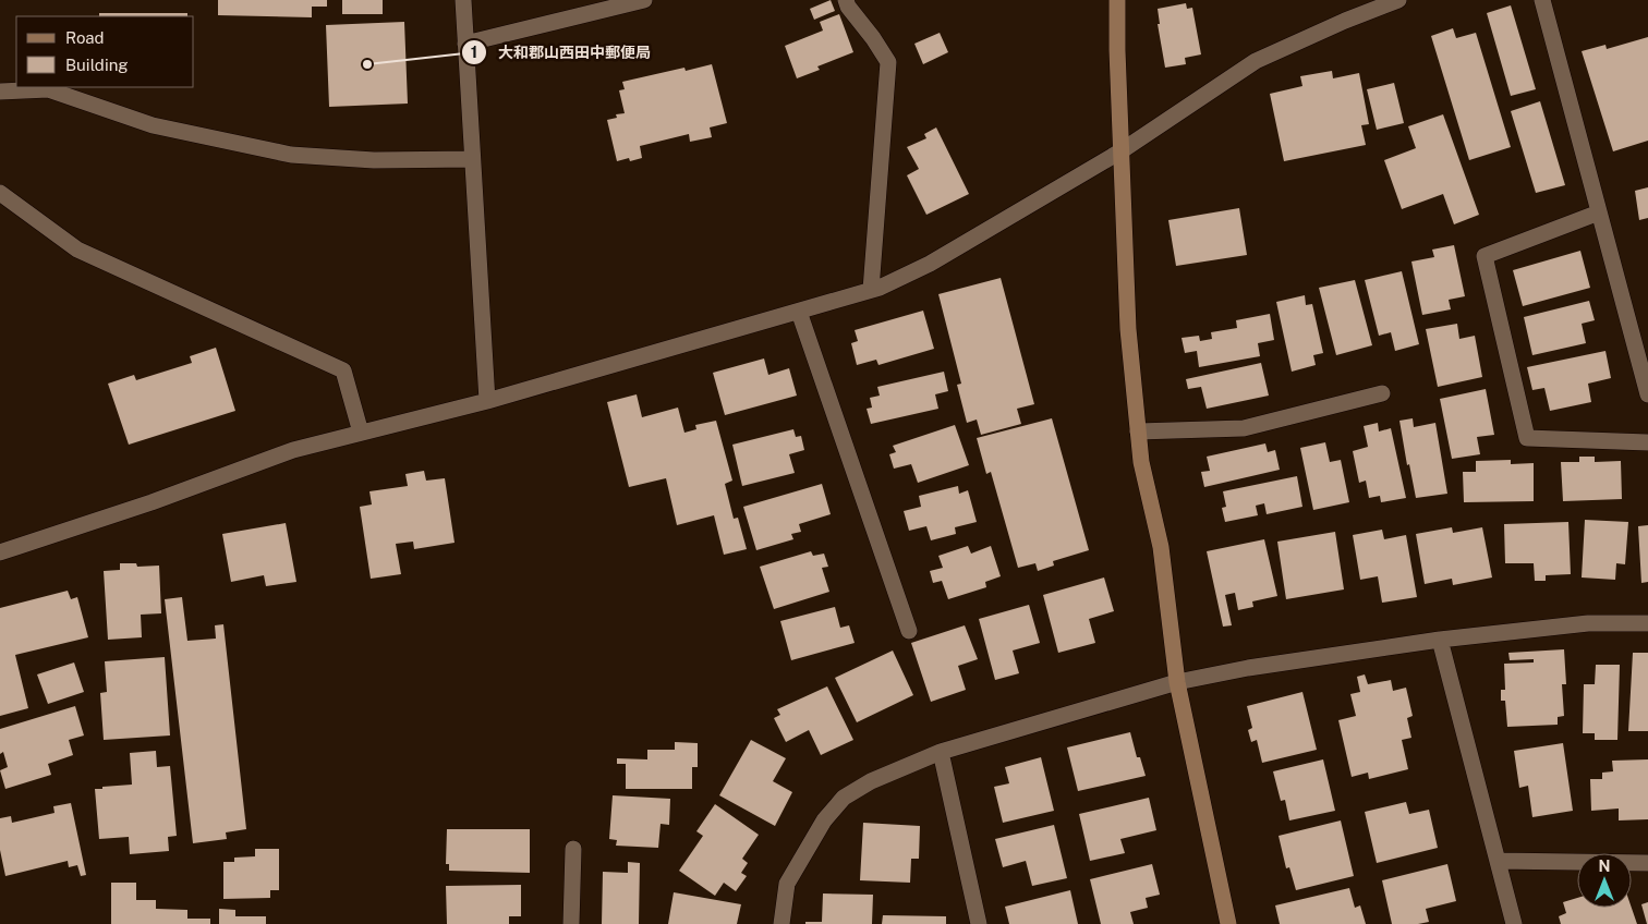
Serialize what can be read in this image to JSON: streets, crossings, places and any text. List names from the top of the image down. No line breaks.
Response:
{"places":["大和郡山西田中郵便局"],"legend":["Road","Building"],"north":"top"}
